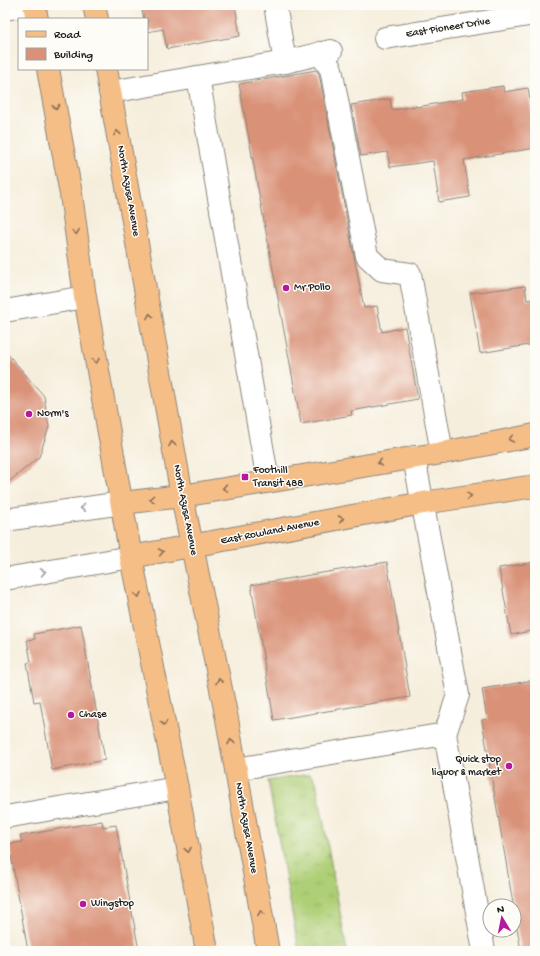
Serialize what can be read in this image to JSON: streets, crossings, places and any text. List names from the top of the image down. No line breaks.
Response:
{"streets":{"main road":["North Azusa Avenue","East Rowland Avenue"],"street":["East Pioneer Drive"]},"crossings":[["North Azusa Avenue","East Rowland Avenue"]],"places":{"other":["Mr Pollo","Norm's","Chase","Quick stop liquor & market","Wingstop"],"transit":["Foothill Transit 488"]},"legend":["Road","Building"],"north":"top"}
